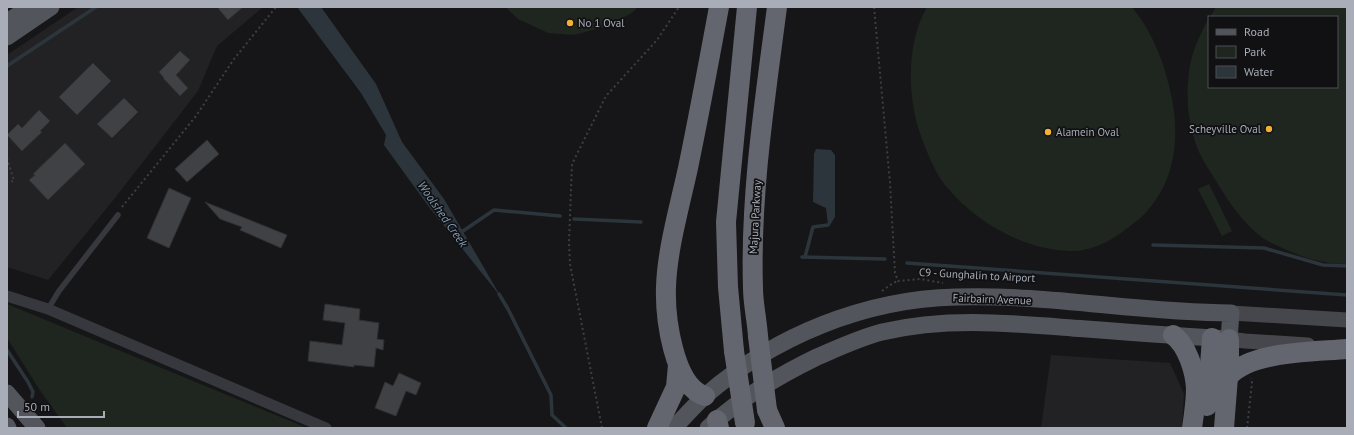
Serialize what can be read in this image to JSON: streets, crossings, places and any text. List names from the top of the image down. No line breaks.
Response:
{"streets":{"highway":["Majura Parkway"],"main road":["Fairbairn Avenue"],"path":["C9 - Gunghalin to Airport"]},"water":["Woolshed Creek"],"places":["No 1 Oval","Scheyville Oval","Alamein Oval"],"legend":["Road","Park","Water"],"scale_bar":"50 m"}
